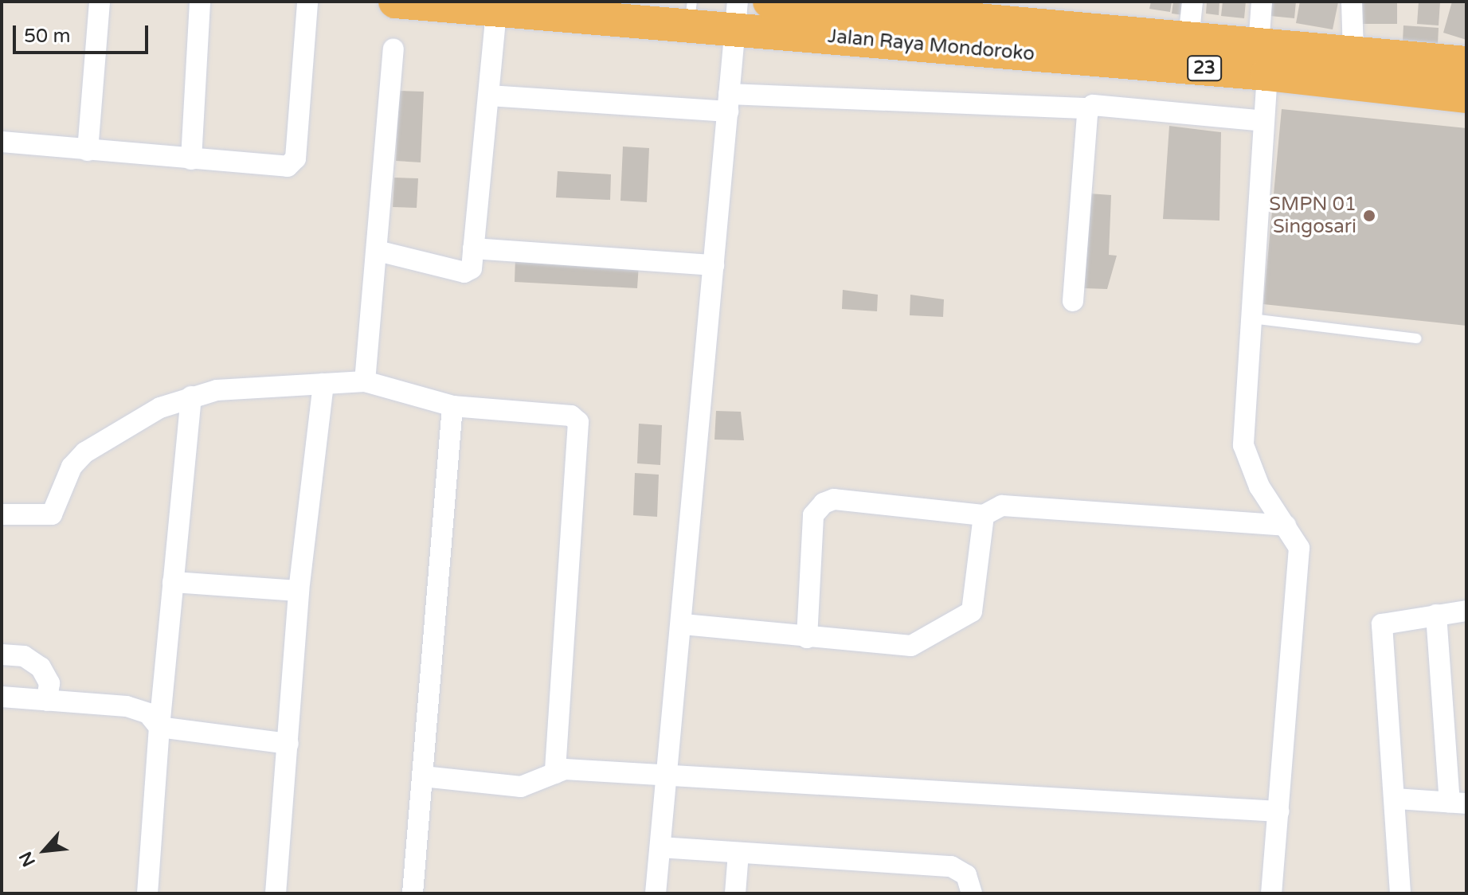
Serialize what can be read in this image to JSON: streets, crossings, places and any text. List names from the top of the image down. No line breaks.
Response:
{"streets":{"highway":["Jalan Raya Mondoroko","23"]},"places":["SMPN 01 Singosari"],"scale_bar":"50 m","north":"bottom left"}
